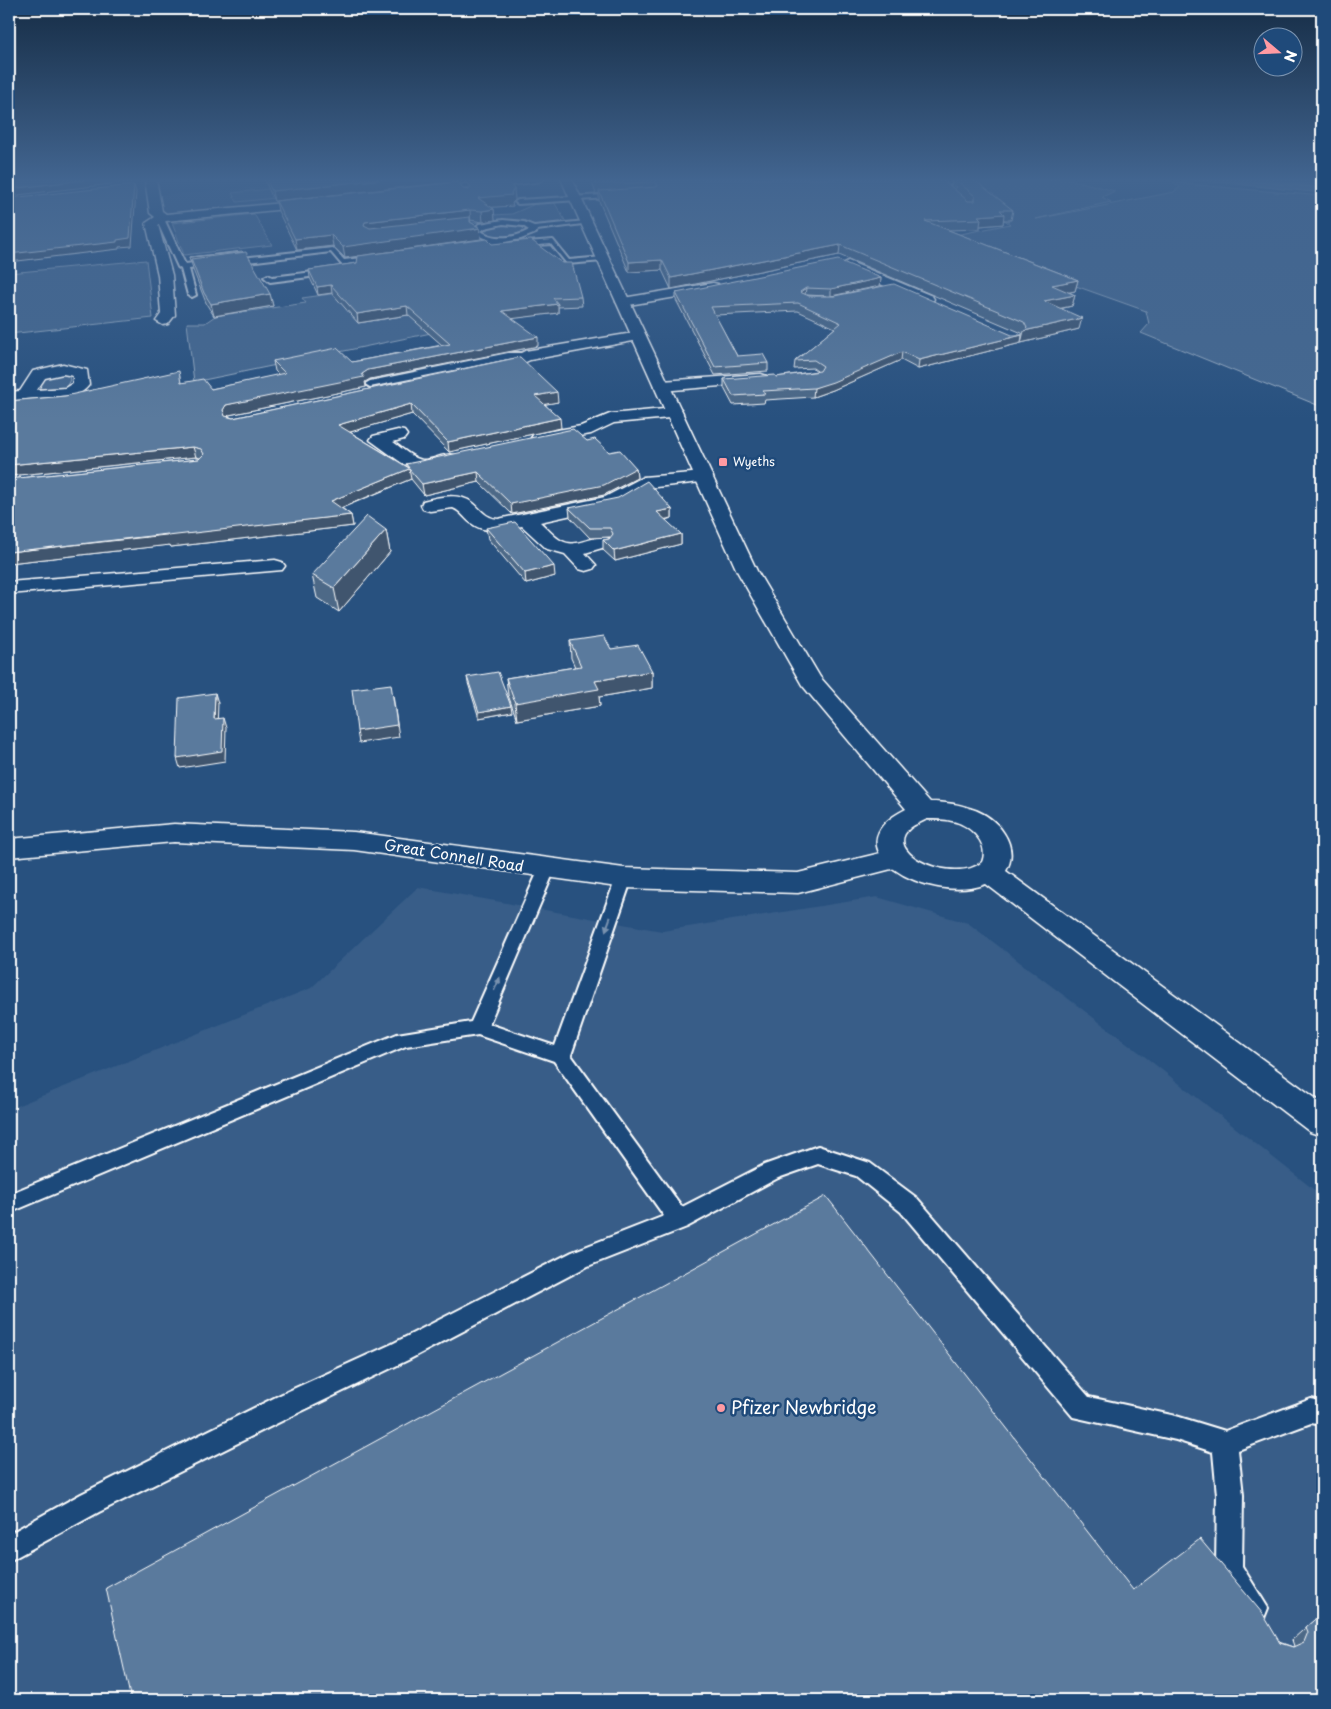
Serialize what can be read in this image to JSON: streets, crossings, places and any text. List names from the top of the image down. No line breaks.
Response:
{"streets":{"street":["Great Connell Road"]},"places":{"transit":["Wyeths"],"other":["Pfizer Newbridge"]},"north":"right"}
